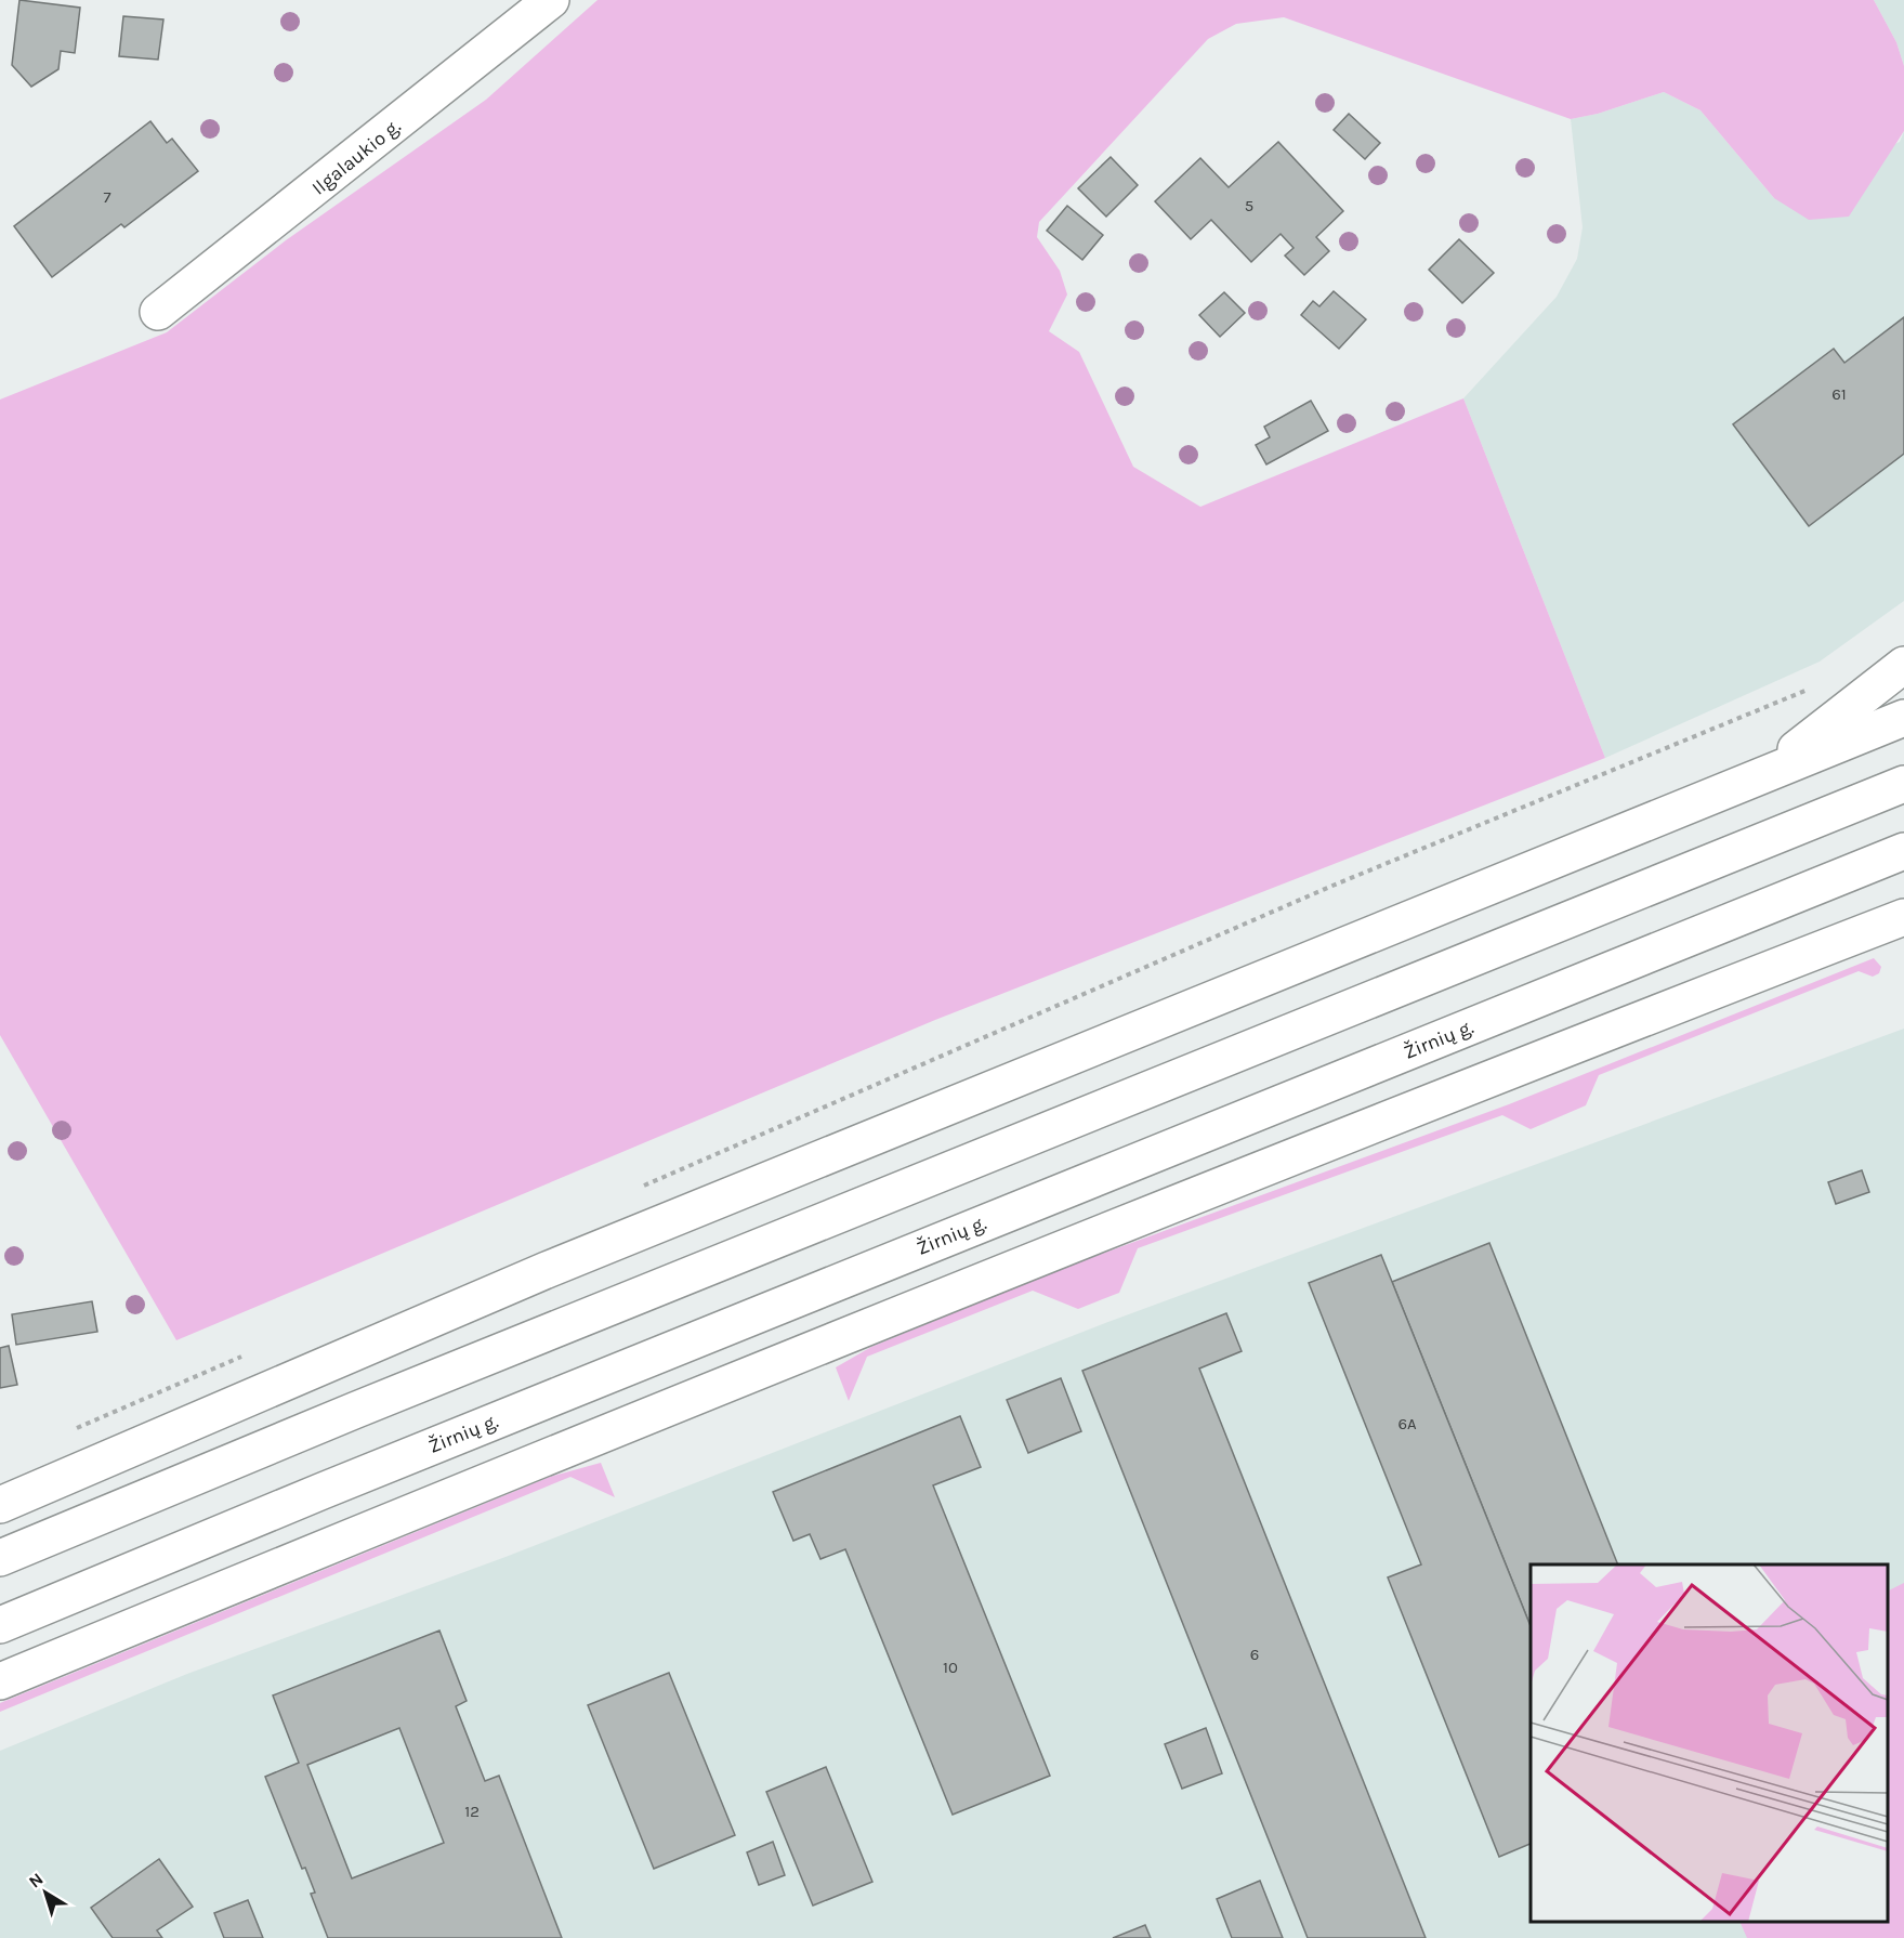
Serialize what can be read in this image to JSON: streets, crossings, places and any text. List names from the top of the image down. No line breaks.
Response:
{"streets":{"main road":["Ilgalaukio g.","Žirnių g."]},"house_numbers":["7","5","61","6A","6","10","12"],"north":"top left"}
